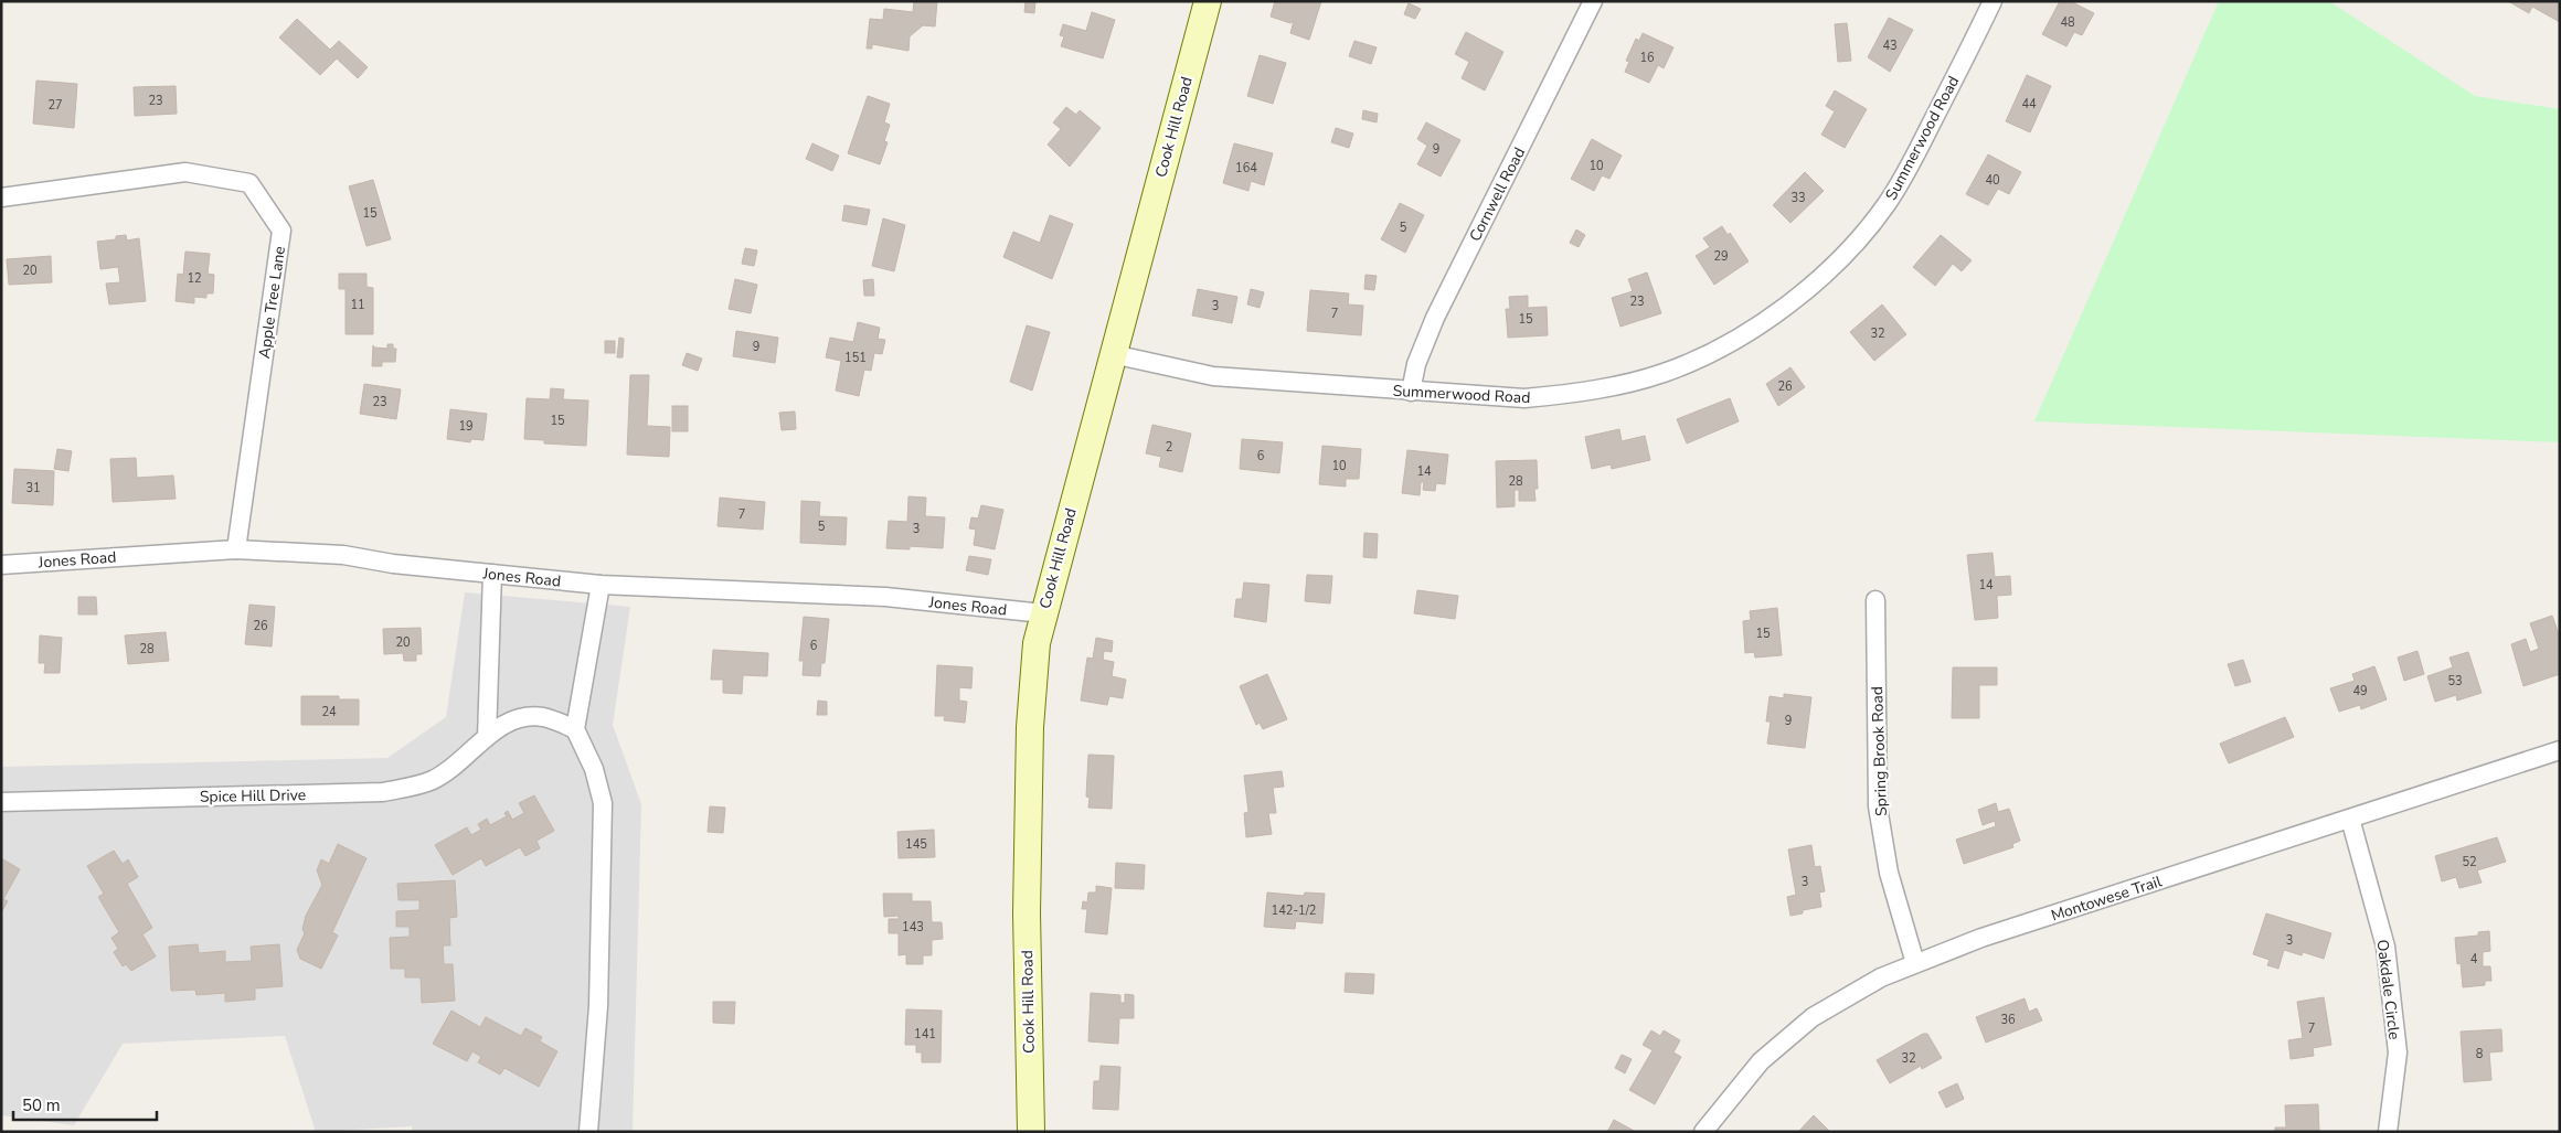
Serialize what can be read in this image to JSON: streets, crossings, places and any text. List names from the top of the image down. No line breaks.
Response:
{"streets":{"street":["Cook Hill Road","Summerwood Road","Cornwell Road","Apple Tree Lane","Jones Road","Spring Brook Road","Spice Hill Drive","Montowese Trail","Oakdale Circle"]},"crossings":[["Cook Hill Road","Summerwood Road"],["Cook Hill Road","Jones Road"],["Summerwood Road","Cornwell Road"],["Apple Tree Lane","Jones Road"],["Spring Brook Road","Montowese Trail"],["Montowese Trail","Oakdale Circle"]],"house_numbers":["48","43","16","23","44","27","9","10","164","40","33","15","5","29","20","12","23","11","3","7","15","32","9","151","26","23","15","19","2","6","10","14","28","31","7","5","3","14","26","15","20","6","28","53","49","24","9","145","52","3","142-1/2","143","3","4","36","7","141","8","32"],"scale_bar":"50 m"}
